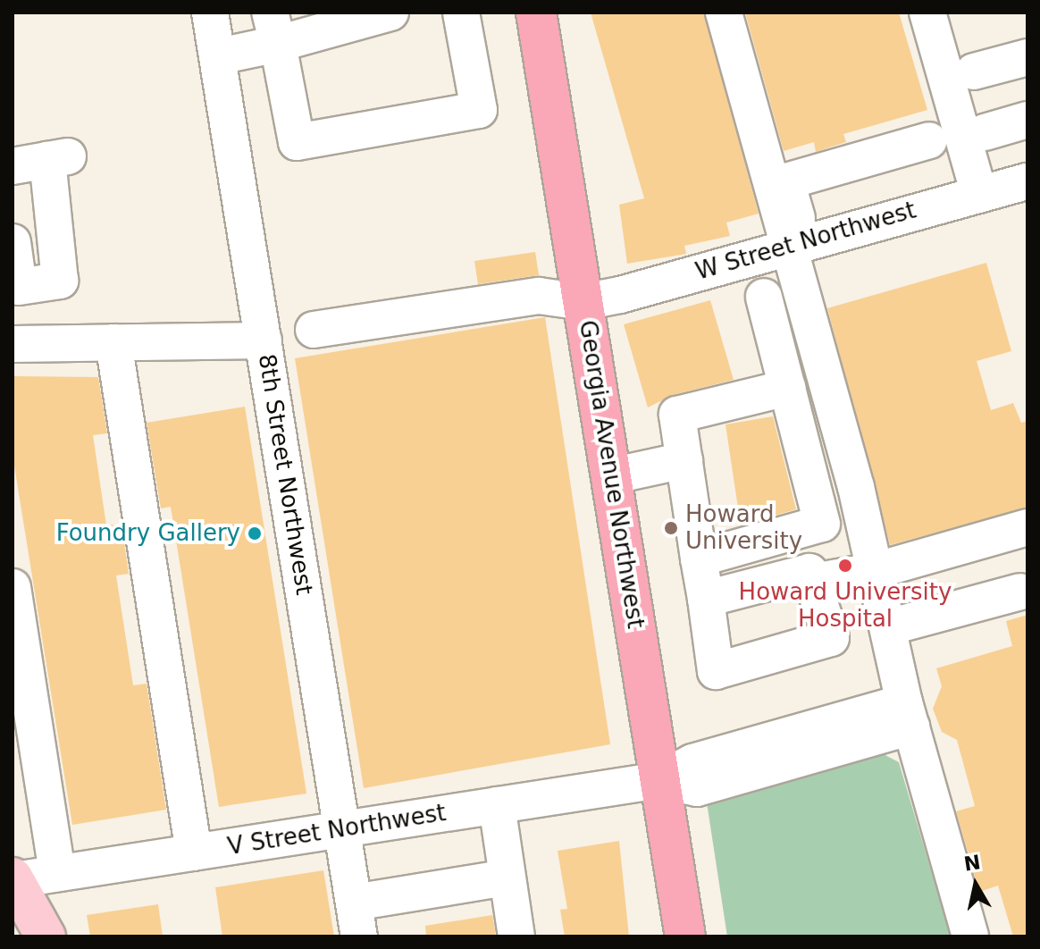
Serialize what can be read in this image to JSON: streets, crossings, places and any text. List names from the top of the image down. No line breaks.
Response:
{"streets":{"highway":["Georgia Avenue Northwest"],"street":["W Street Northwest","8th Street Northwest","V Street Northwest"]},"crossings":[["W Street Northwest","Georgia Avenue Northwest"],["8th Street Northwest","V Street Northwest"],["Georgia Avenue Northwest","V Street Northwest"]],"places":["Howard University","Foundry Gallery","Howard University Hospital"],"north":"top"}
